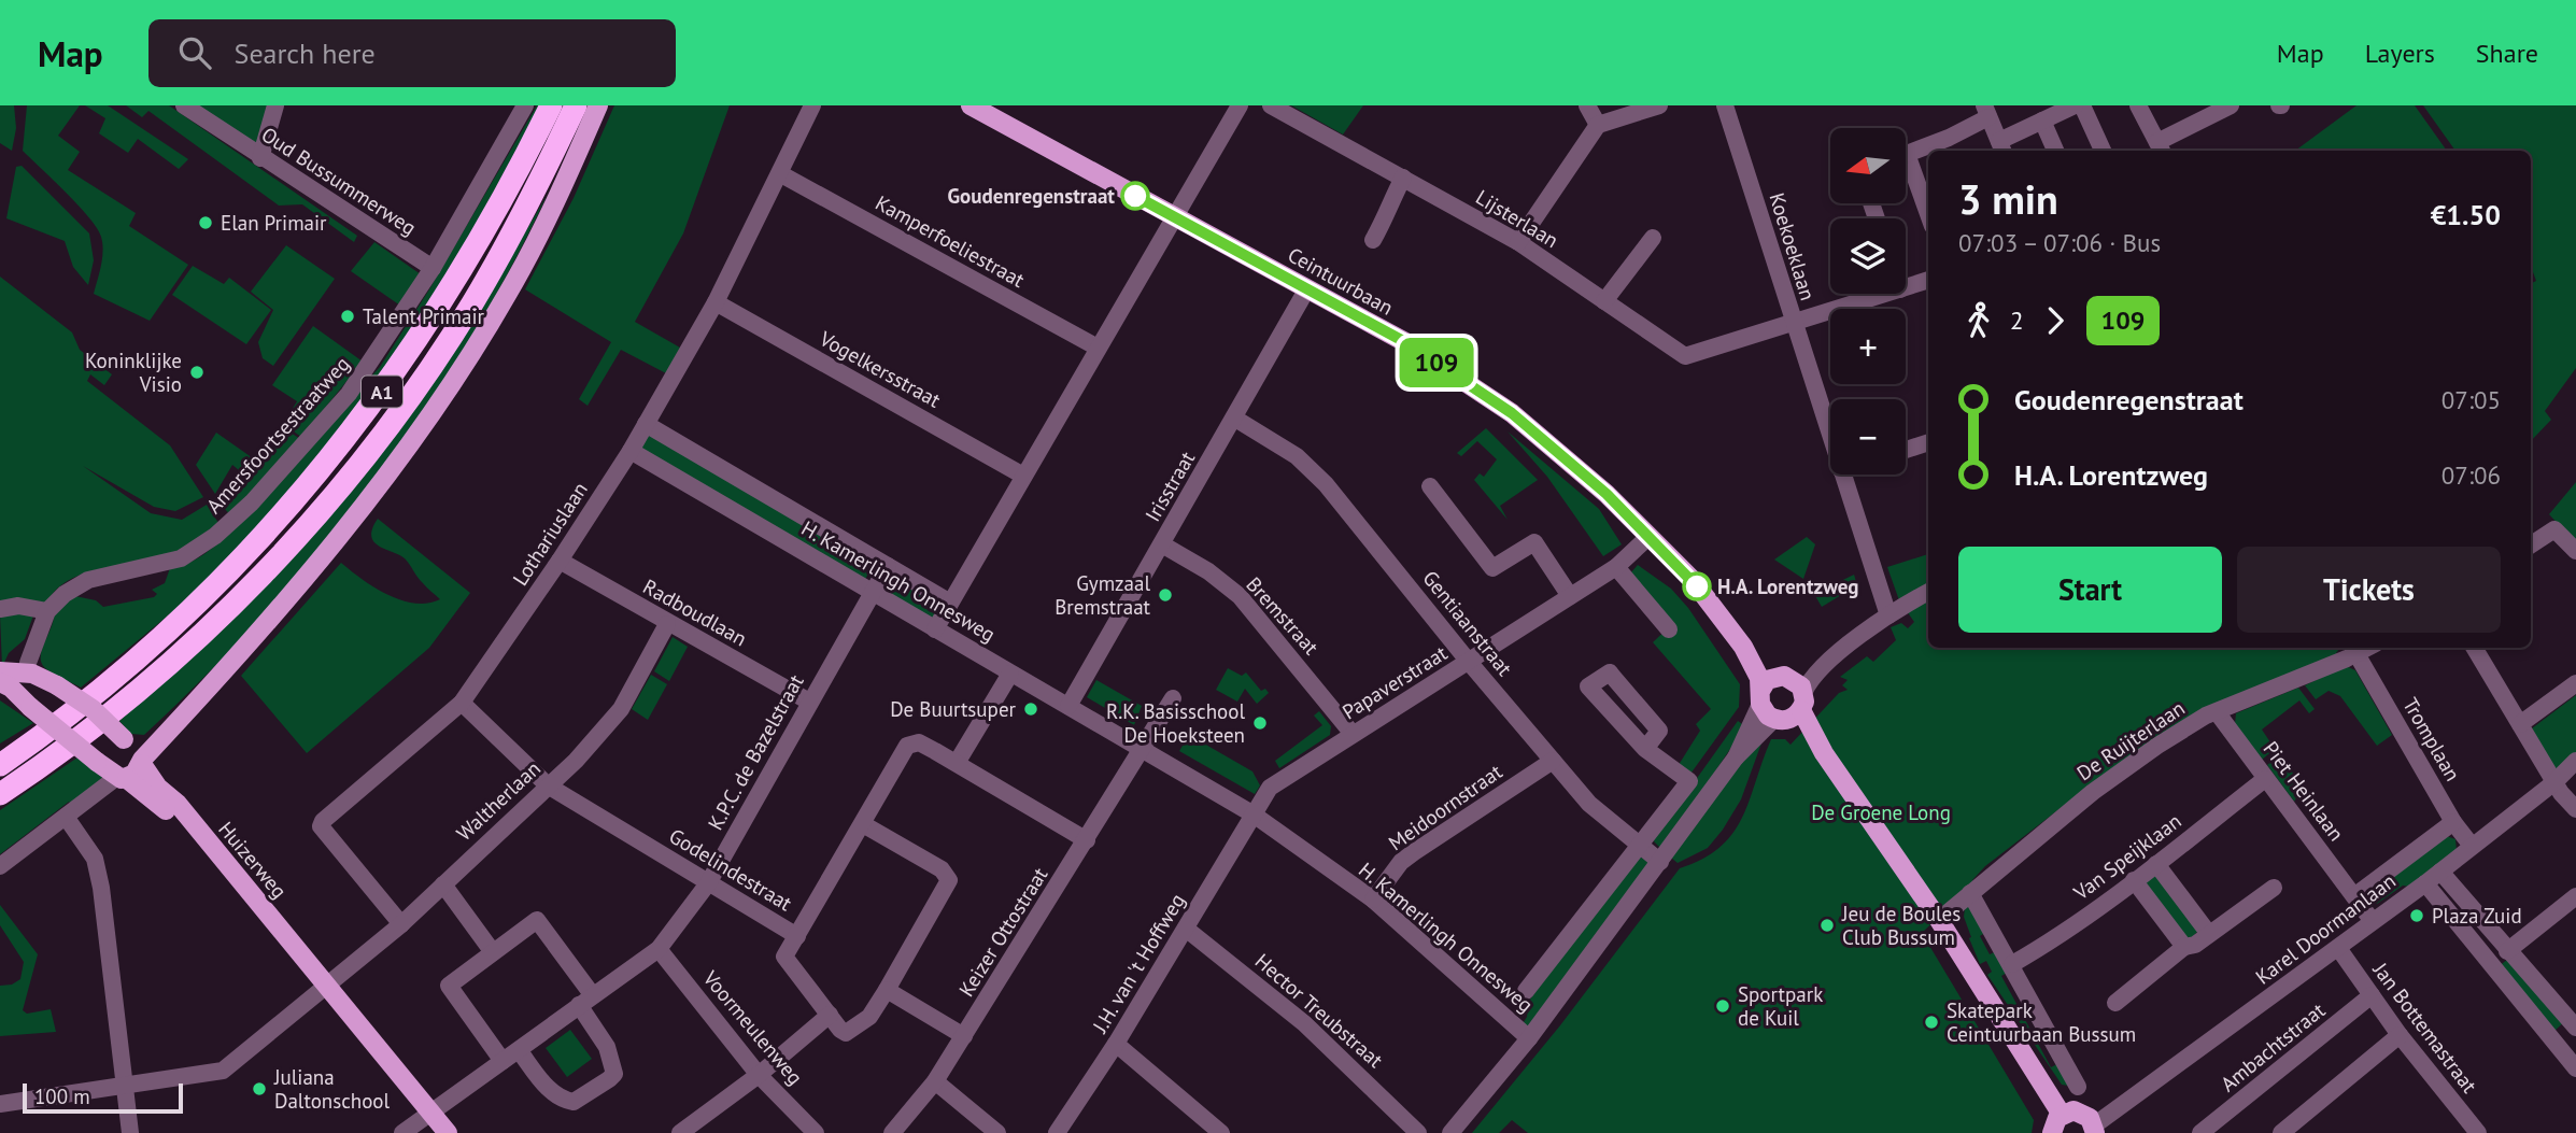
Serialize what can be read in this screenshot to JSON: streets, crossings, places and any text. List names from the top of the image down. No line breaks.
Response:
{"streets":{"highway":["A1"],"main road":["Ceintuurbaan","Huizerweg"],"street":["Oud Bussummerweg","Lijsterlaan","Kamperfoeliestraat","Koekoeklaan","Vogelkersstraat","Amersfoortsestraatweg","Irisstraat","Lothariuslaan","H. Kamerlingh Onnesweg","Radboudlaan","Bremstraat","Gentiaanstraat","Papaverstraat","Tromplaan","De Ruijterlaan","K.P.C. de Bazelstraat","Piet Heinlaan","Waltherlaan","Meidoornstraat","Van Speijklaan","Godelindestraat","Karel Doormanlaan","Keizer Ottostraat","J.H. van 't Hoffweg","Hector Treubstraat","Voormeulenweg","Jan Bottemastraat","Ambachtstraat"]},"crossings":[["Oud Bussummerweg","Amersfoortsestraatweg"],["Lijsterlaan","Koekoeklaan"],["Kamperfoeliestraat","Lothariuslaan"],["Ceintuurbaan","Irisstraat"],["Ceintuurbaan","Papaverstraat"],["Vogelkersstraat","Lothariuslaan"],["Amersfoortsestraatweg","Huizerweg"],["Irisstraat","H. Kamerlingh Onnesweg"],["Irisstraat","Bremstraat"],["Irisstraat","Gentiaanstraat"],["Lothariuslaan","H. Kamerlingh Onnesweg"],["Lothariuslaan","Radboudlaan"],["Lothariuslaan","Waltherlaan"],["Lothariuslaan","Godelindestraat"],["H. Kamerlingh Onnesweg","Papaverstraat"],["H. Kamerlingh Onnesweg","K.P.C. de Bazelstraat"],["H. Kamerlingh Onnesweg","Meidoornstraat"],["H. Kamerlingh Onnesweg","Keizer Ottostraat"],["H. Kamerlingh Onnesweg","J.H. van 't Hoffweg"],["Radboudlaan","K.P.C. de Bazelstraat"],["Radboudlaan","Waltherlaan"],["Bremstraat","Papaverstraat"],["Gentiaanstraat","Papaverstraat"],["Gentiaanstraat","Meidoornstraat"],["Papaverstraat","J.H. van 't Hoffweg"],["Tromplaan","De Ruijterlaan"],["Tromplaan","Karel Doormanlaan"],["De Ruijterlaan","Piet Heinlaan"],["K.P.C. de Bazelstraat","Huizerweg"],["K.P.C. de Bazelstraat","Godelindestraat"],["K.P.C. de Bazelstraat","Voormeulenweg"],["Piet Heinlaan","Van Speijklaan"],["Piet Heinlaan","Karel Doormanlaan"],["Waltherlaan","Huizerweg"],["Waltherlaan","Godelindestraat"],["Karel Doormanlaan","Jan Bottemastraat"],["J.H. van 't Hoffweg","Hector Treubstraat"],["Jan Bottemastraat","Ambachtstraat"]],"parks":["De Groene Long"],"places":["Goudenregenstraat","Elan Primair","Talent Primair","Koninklijke Visio","H.A. Lorentzweg","Gymzaal Bremstraat","De Buurtsuper","R.K. Basisschool De Hoeksteen","Plaza Zuid","Jeu de Boules Club Bussum","Sportpark de Kuil","Skatepark Ceintuurbaan Bussum","Juliana Daltonschool"],"lines":["bus line 109"],"scale_bar":"100 m","north":"left","page":{"header":"Map","search":"Search here","nav":["Map","Layers","Share"],"on_map":"109","map_buttons":["+","−"],"heading":["3 min","07:03 – 07:06 · Bus","€1.50"],"legs":["2","109"],"list":[{"name":"Goudenregenstraat","value":"07:05"},{"name":"H.A. Lorentzweg","value":"07:06"}],"buttons":["Start","Tickets"],"scale":"100 m"}}
